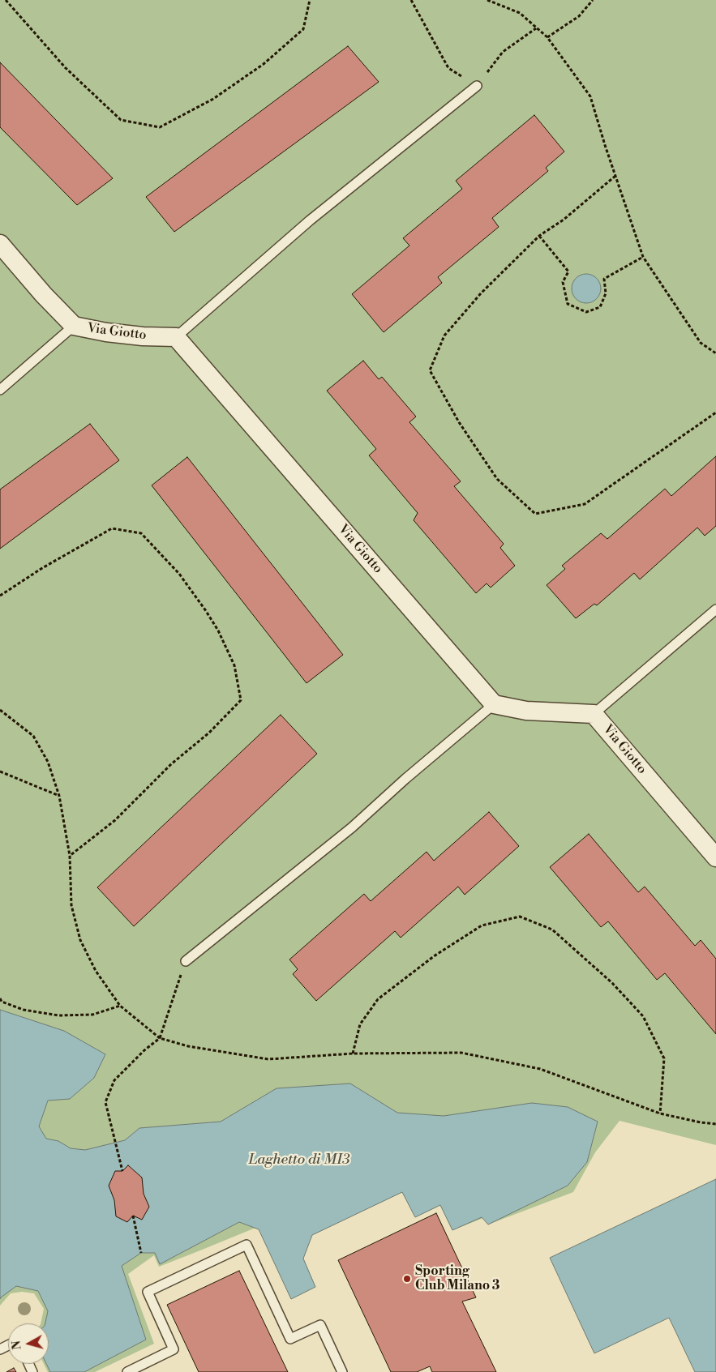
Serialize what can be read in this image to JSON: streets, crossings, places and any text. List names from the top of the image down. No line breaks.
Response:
{"streets":{"street":["Via Giotto"]},"water":["Laghetto di MI3"],"places":["Sporting Club Milano 3"],"north":"left"}
